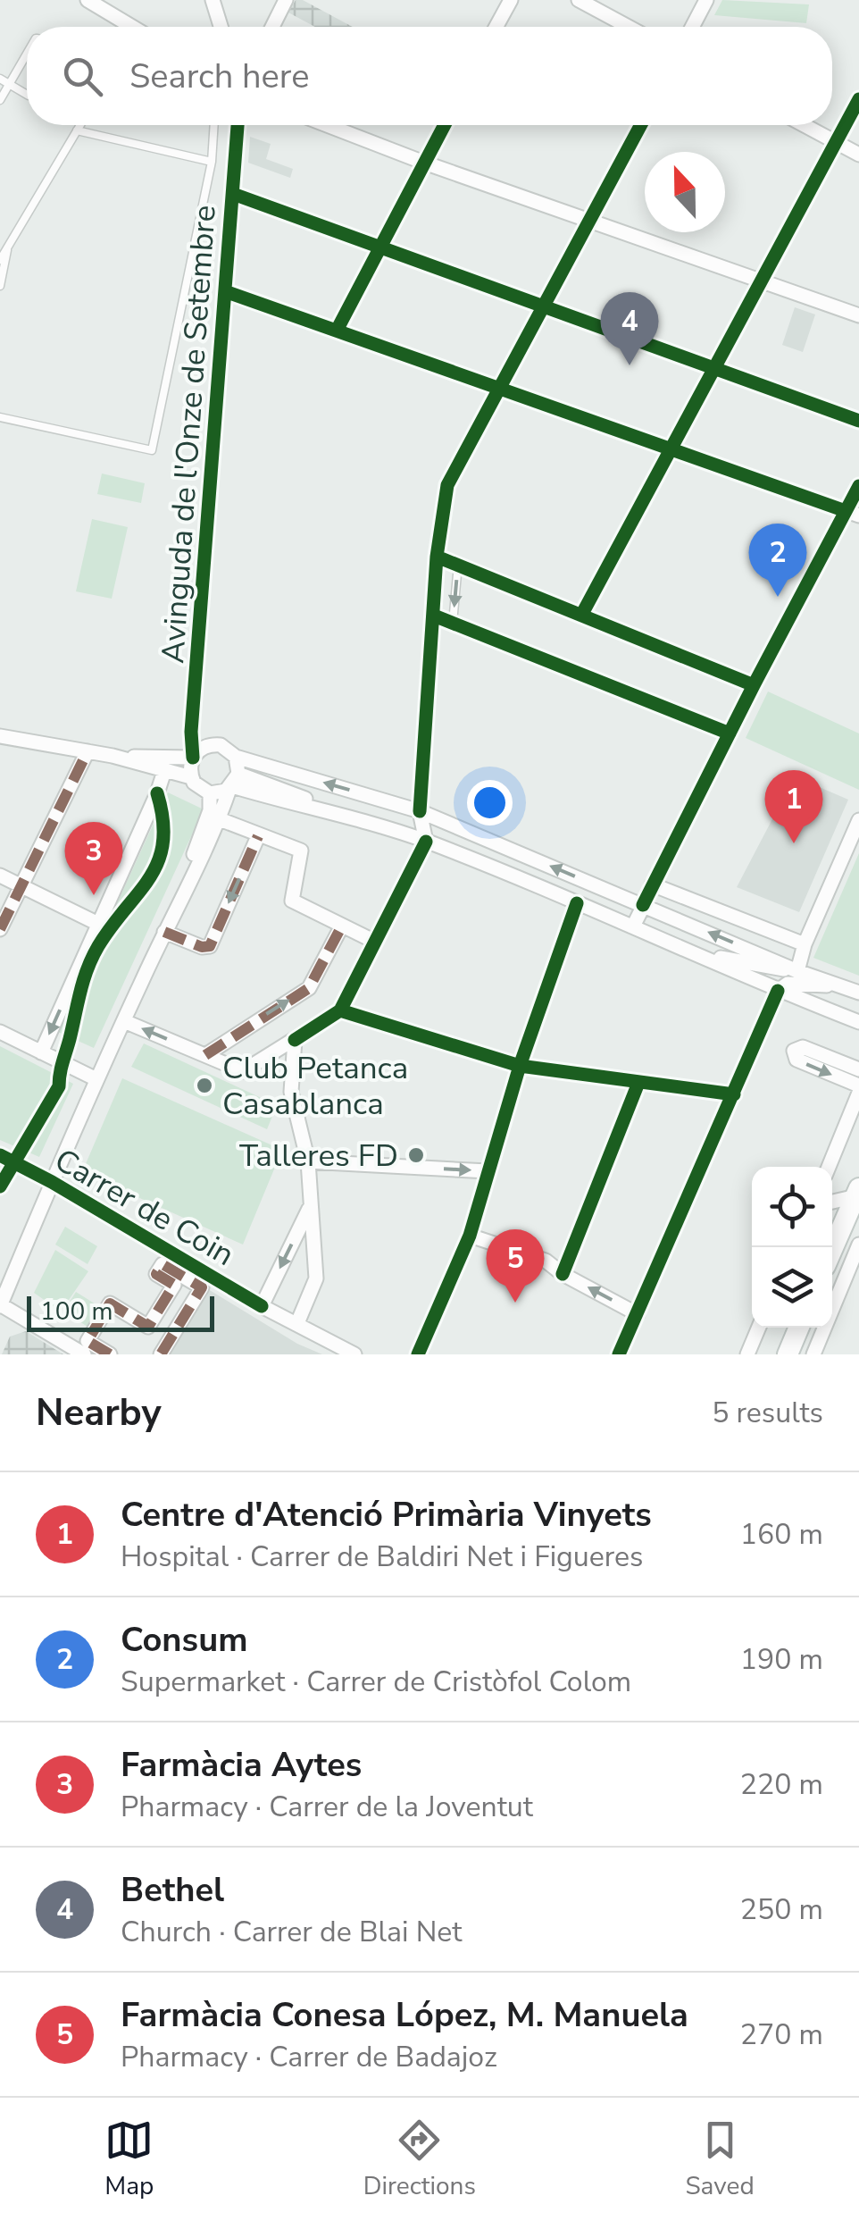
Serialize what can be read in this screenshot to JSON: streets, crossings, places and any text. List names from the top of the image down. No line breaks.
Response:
{"streets":{"street":["Avinguda de l'Onze de Setembre","Carrer de Coin"]},"places":["Club Petanca Casablanca","Talleres FD"],"scale_bar":"100 m","north":"top","page":{"search":"Search here","pins":["4","2","1","3","5"],"scale":"100 m","heading":["Nearby","5 results"],"list":[{"mark":"1","name":"Centre d'Atenció Primària Vinyets","note":"Hospital · Carrer de Baldiri Net i Figueres","value":"160 m"},{"mark":"2","name":"Consum","note":"Supermarket · Carrer de Cristòfol Colom","value":"190 m"},{"mark":"3","name":"Farmàcia Aytes","note":"Pharmacy · Carrer de la Joventut","value":"220 m"},{"mark":"4","name":"Bethel","note":"Church · Carrer de Blai Net","value":"250 m"},{"mark":"5","name":"Farmàcia Conesa López, M. Manuela","note":"Pharmacy · Carrer de Badajoz","value":"270 m"}],"nav":["Map","Directions","Saved"]}}
